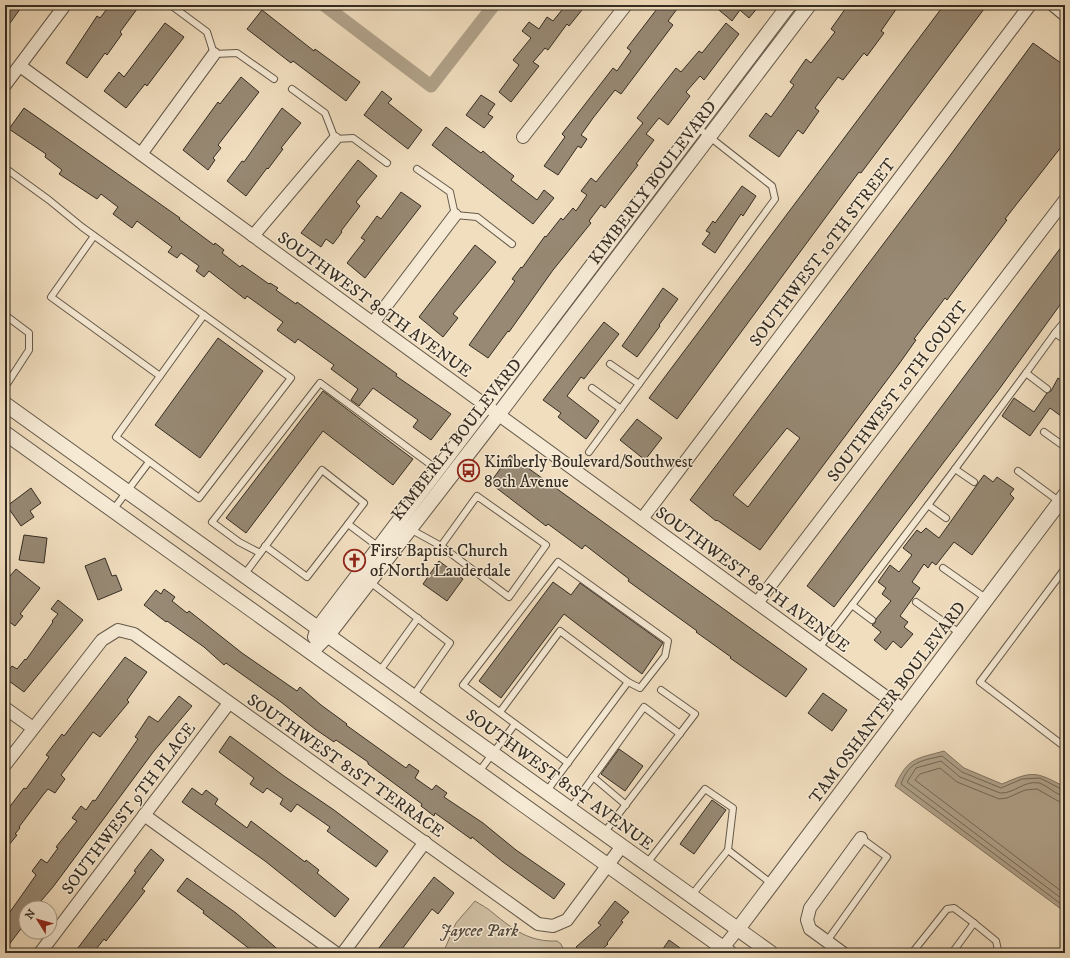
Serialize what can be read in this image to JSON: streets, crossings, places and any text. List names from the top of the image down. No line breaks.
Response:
{"streets":{"street":["KIMBERLY BOULEVARD","SOUTHWEST 10TH STREET","SOUTHWEST 80TH AVENUE","SOUTHWEST 10TH COURT","TAM OSHANTER BOULEVARD","SOUTHWEST 81ST TERRACE","SOUTHWEST 81ST AVENUE","SOUTHWEST 9TH PLACE"]},"crossings":[["KIMBERLY BOULEVARD","SOUTHWEST 80TH AVENUE"],["KIMBERLY BOULEVARD","SOUTHWEST 81ST AVENUE"],["SOUTHWEST 10TH STREET","SOUTHWEST 80TH AVENUE"],["SOUTHWEST 80TH AVENUE","SOUTHWEST 10TH COURT"],["SOUTHWEST 80TH AVENUE","TAM OSHANTER BOULEVARD"],["TAM OSHANTER BOULEVARD","SOUTHWEST 81ST AVENUE"],["SOUTHWEST 81ST TERRACE","SOUTHWEST 9TH PLACE"]],"parks":["Jaycee Park"],"places":{"bus stop":["Kimberly Boulevard/Southwest 80th Avenue"],"church":["First Baptist Church of North Lauderdale"]},"north":"top left"}
